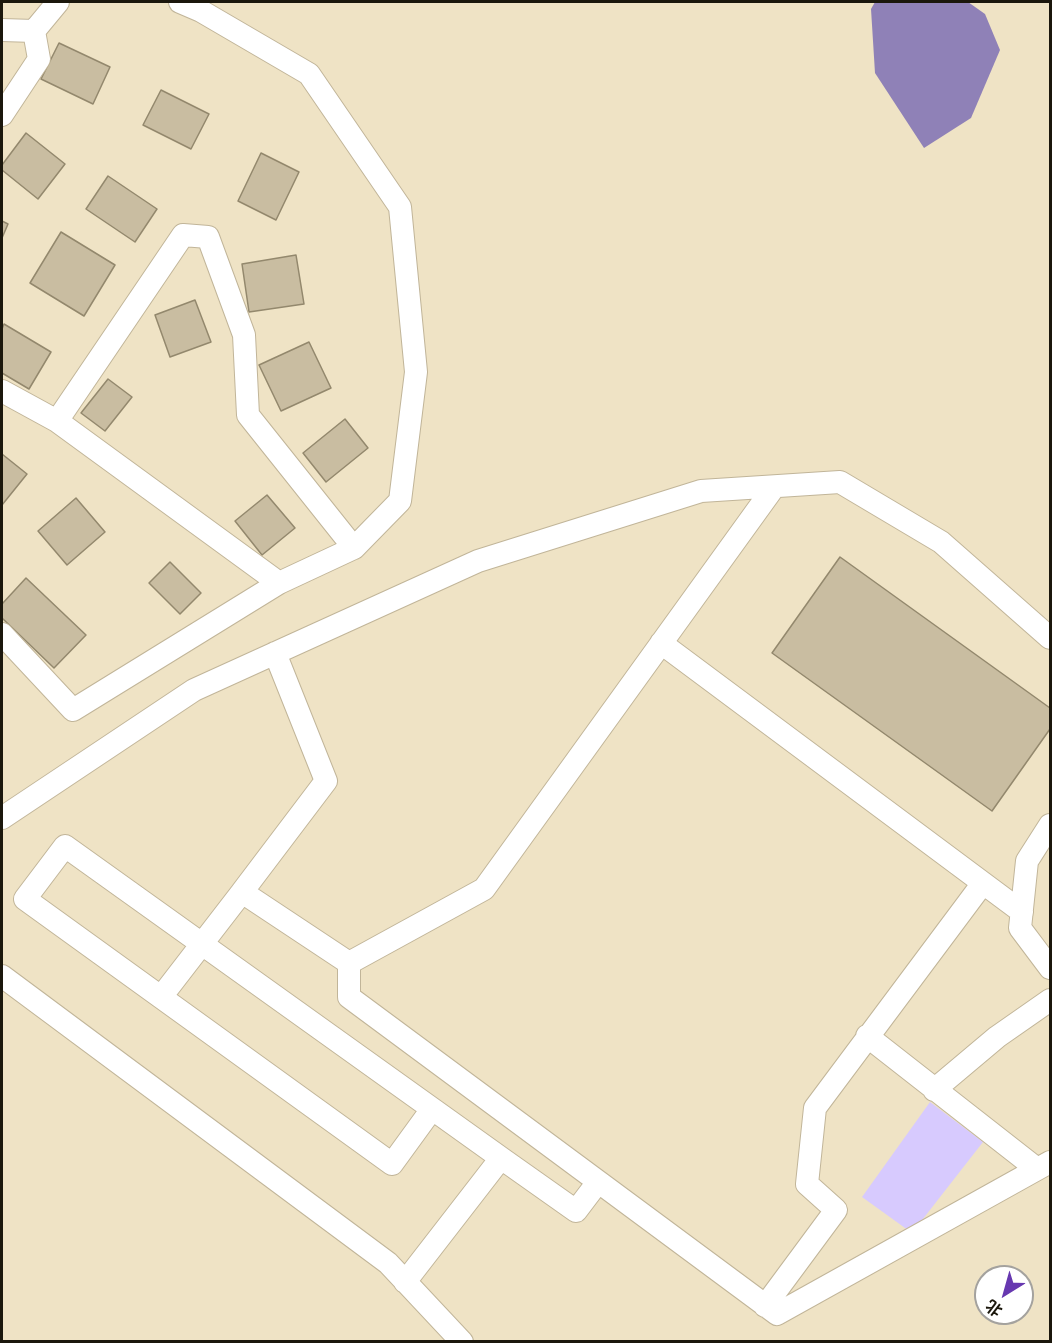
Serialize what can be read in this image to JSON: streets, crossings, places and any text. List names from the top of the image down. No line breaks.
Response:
{"north":"bottom left"}
